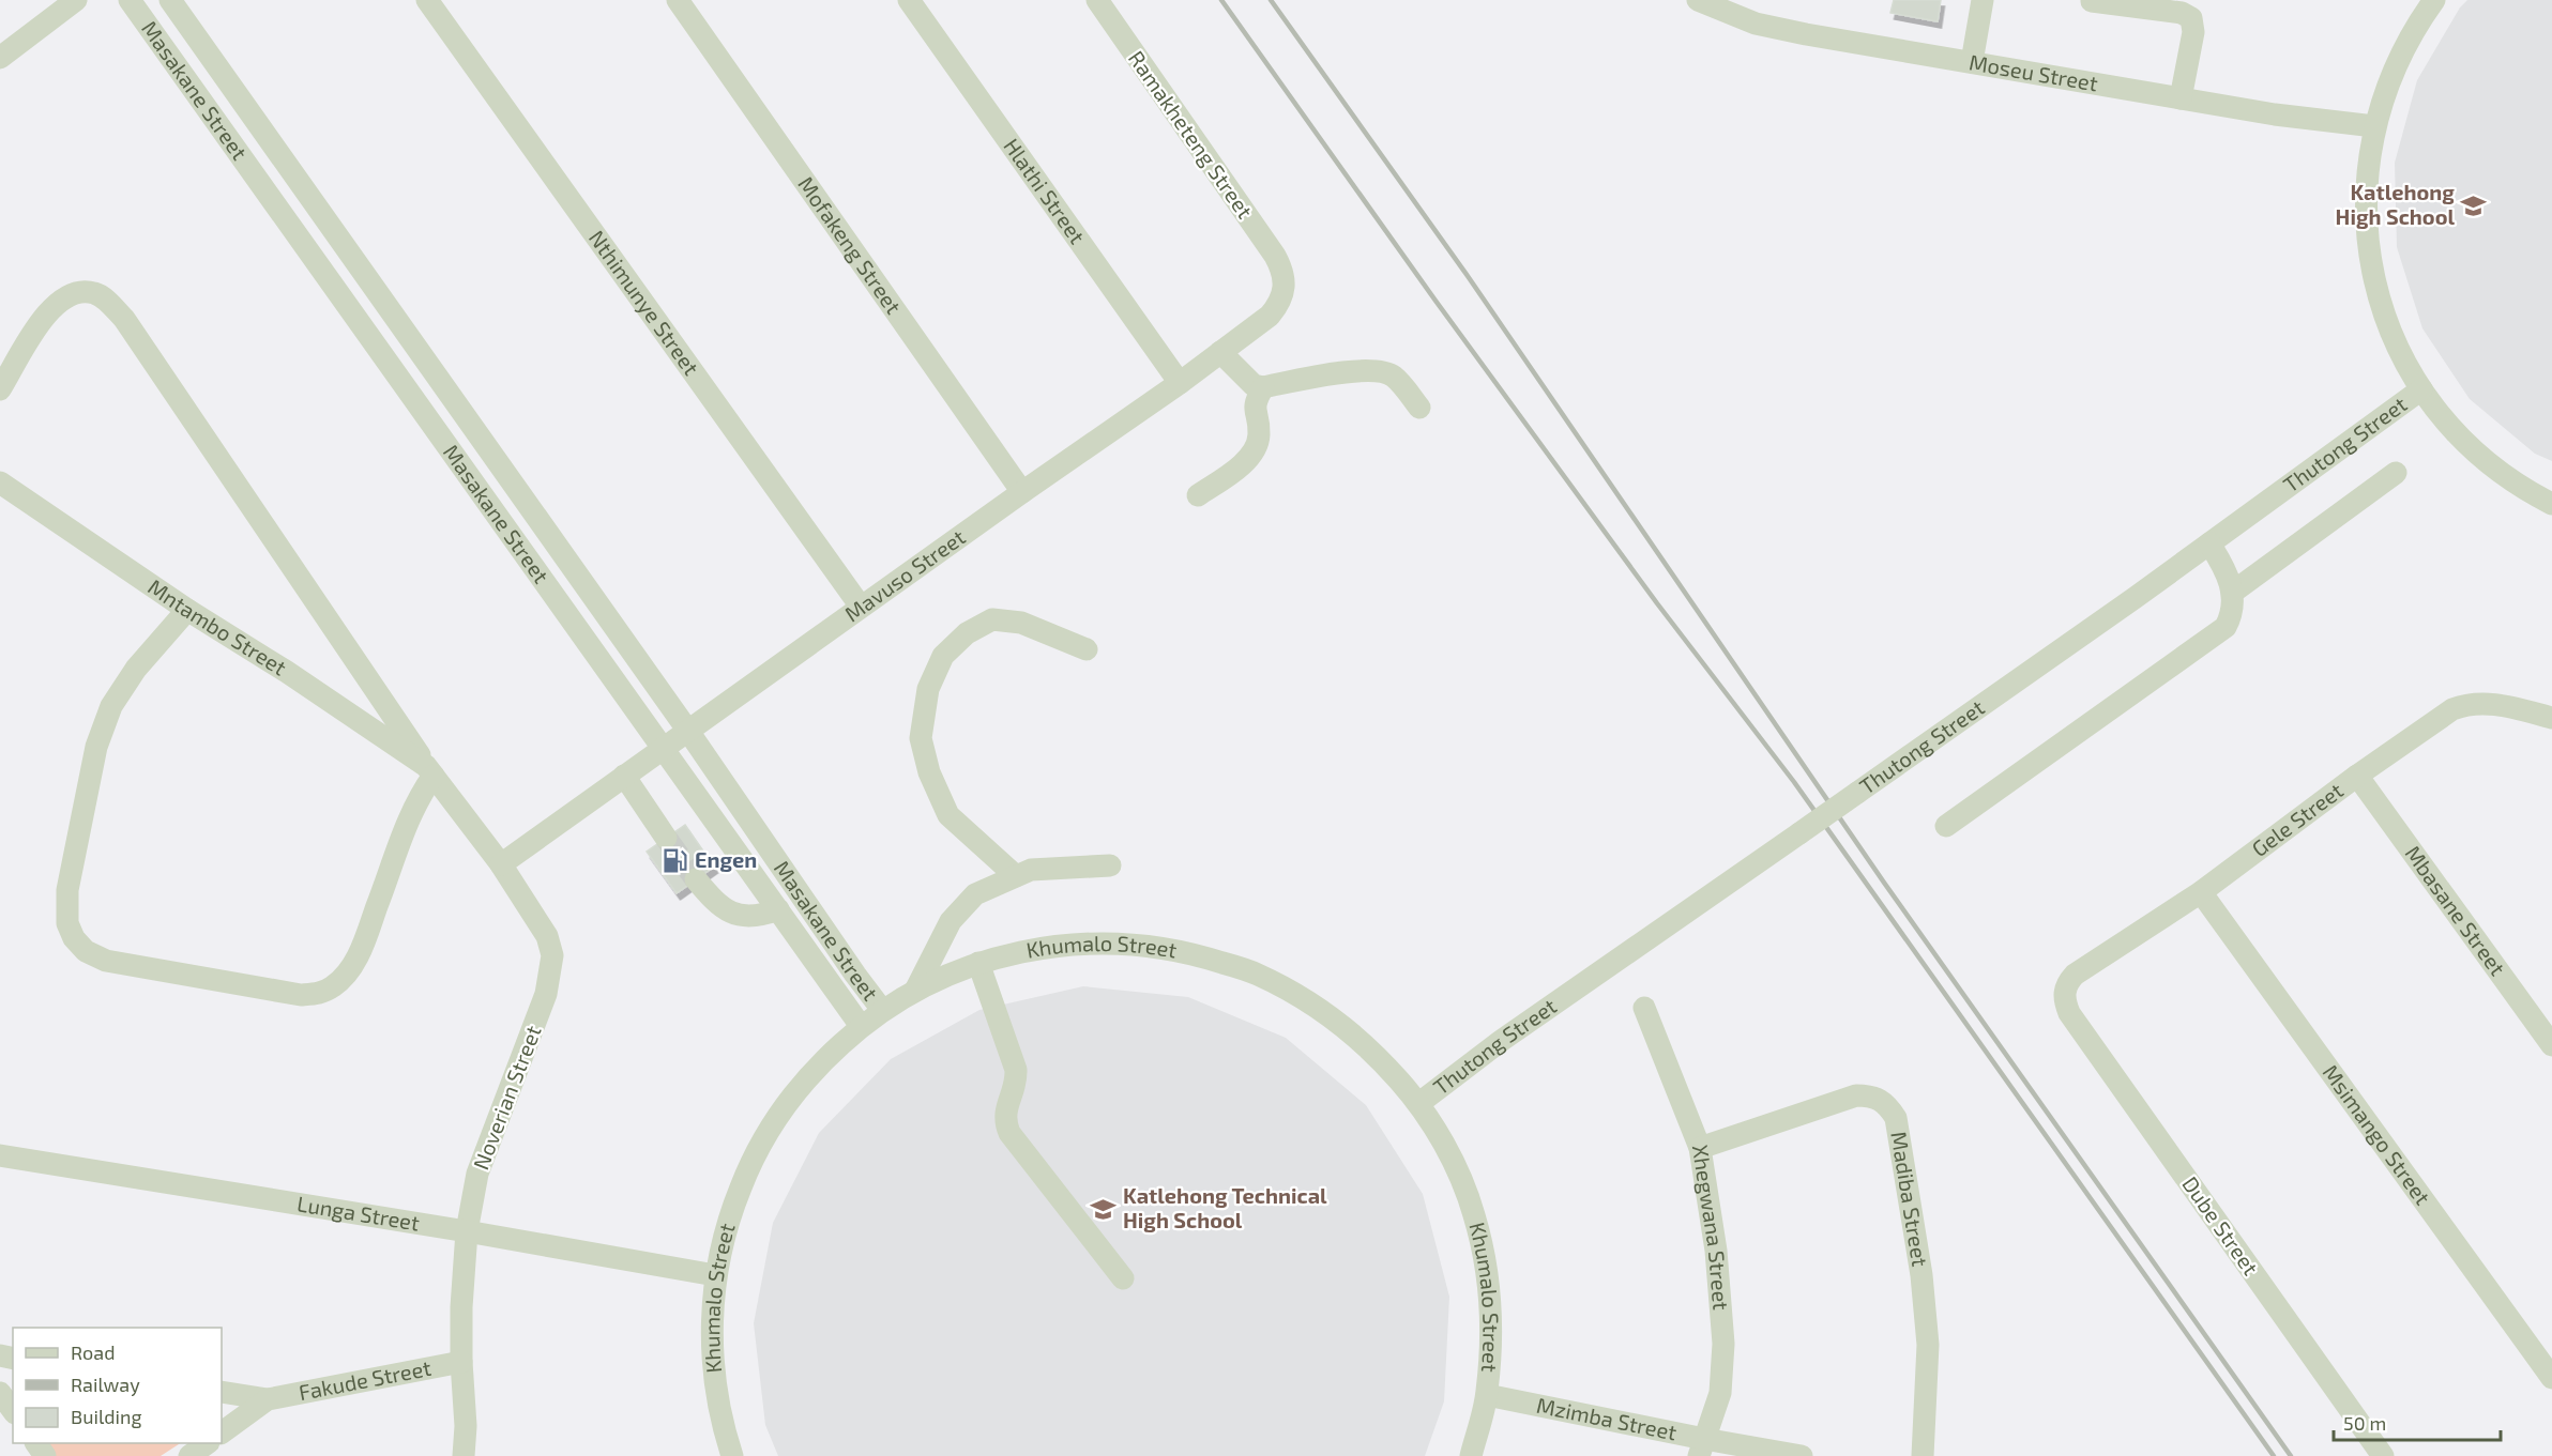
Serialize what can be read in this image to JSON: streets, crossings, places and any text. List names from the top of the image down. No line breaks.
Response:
{"streets":{"street":["Moseu Street","Masakane Street","Ramakheteng Street","Hlathi Street","Mofakeng Street","Nthimunye Street","Thutong Street","Mavuso Street","Mntambo Street","Gele Street","Mbasane Street","Khumalo Street","Noverian Street","Msimango Street","Madiba Street","Lunga Street","Dube Street","Xhegwana Street","Fakude Street","Mzimba Street"]},"crossings":[["Masakane Street","Mavuso Street"],["Masakane Street","Khumalo Street"],["Ramakheteng Street","Mavuso Street"],["Hlathi Street","Mavuso Street"],["Mofakeng Street","Mavuso Street"],["Nthimunye Street","Mavuso Street"],["Thutong Street","Khumalo Street"],["Mavuso Street","Noverian Street"],["Mntambo Street","Noverian Street"],["Gele Street","Mbasane Street"],["Gele Street","Msimango Street"],["Gele Street","Dube Street"],["Khumalo Street","Lunga Street"],["Khumalo Street","Mzimba Street"],["Noverian Street","Lunga Street"],["Noverian Street","Fakude Street"],["Madiba Street","Xhegwana Street"],["Xhegwana Street","Mzimba Street"]],"places":{"school or university":["Katlehong High School","Katlehong Technical High School"],"fuel station":["Engen"]},"legend":["Road","Railway","Building"],"scale_bar":"50 m"}
